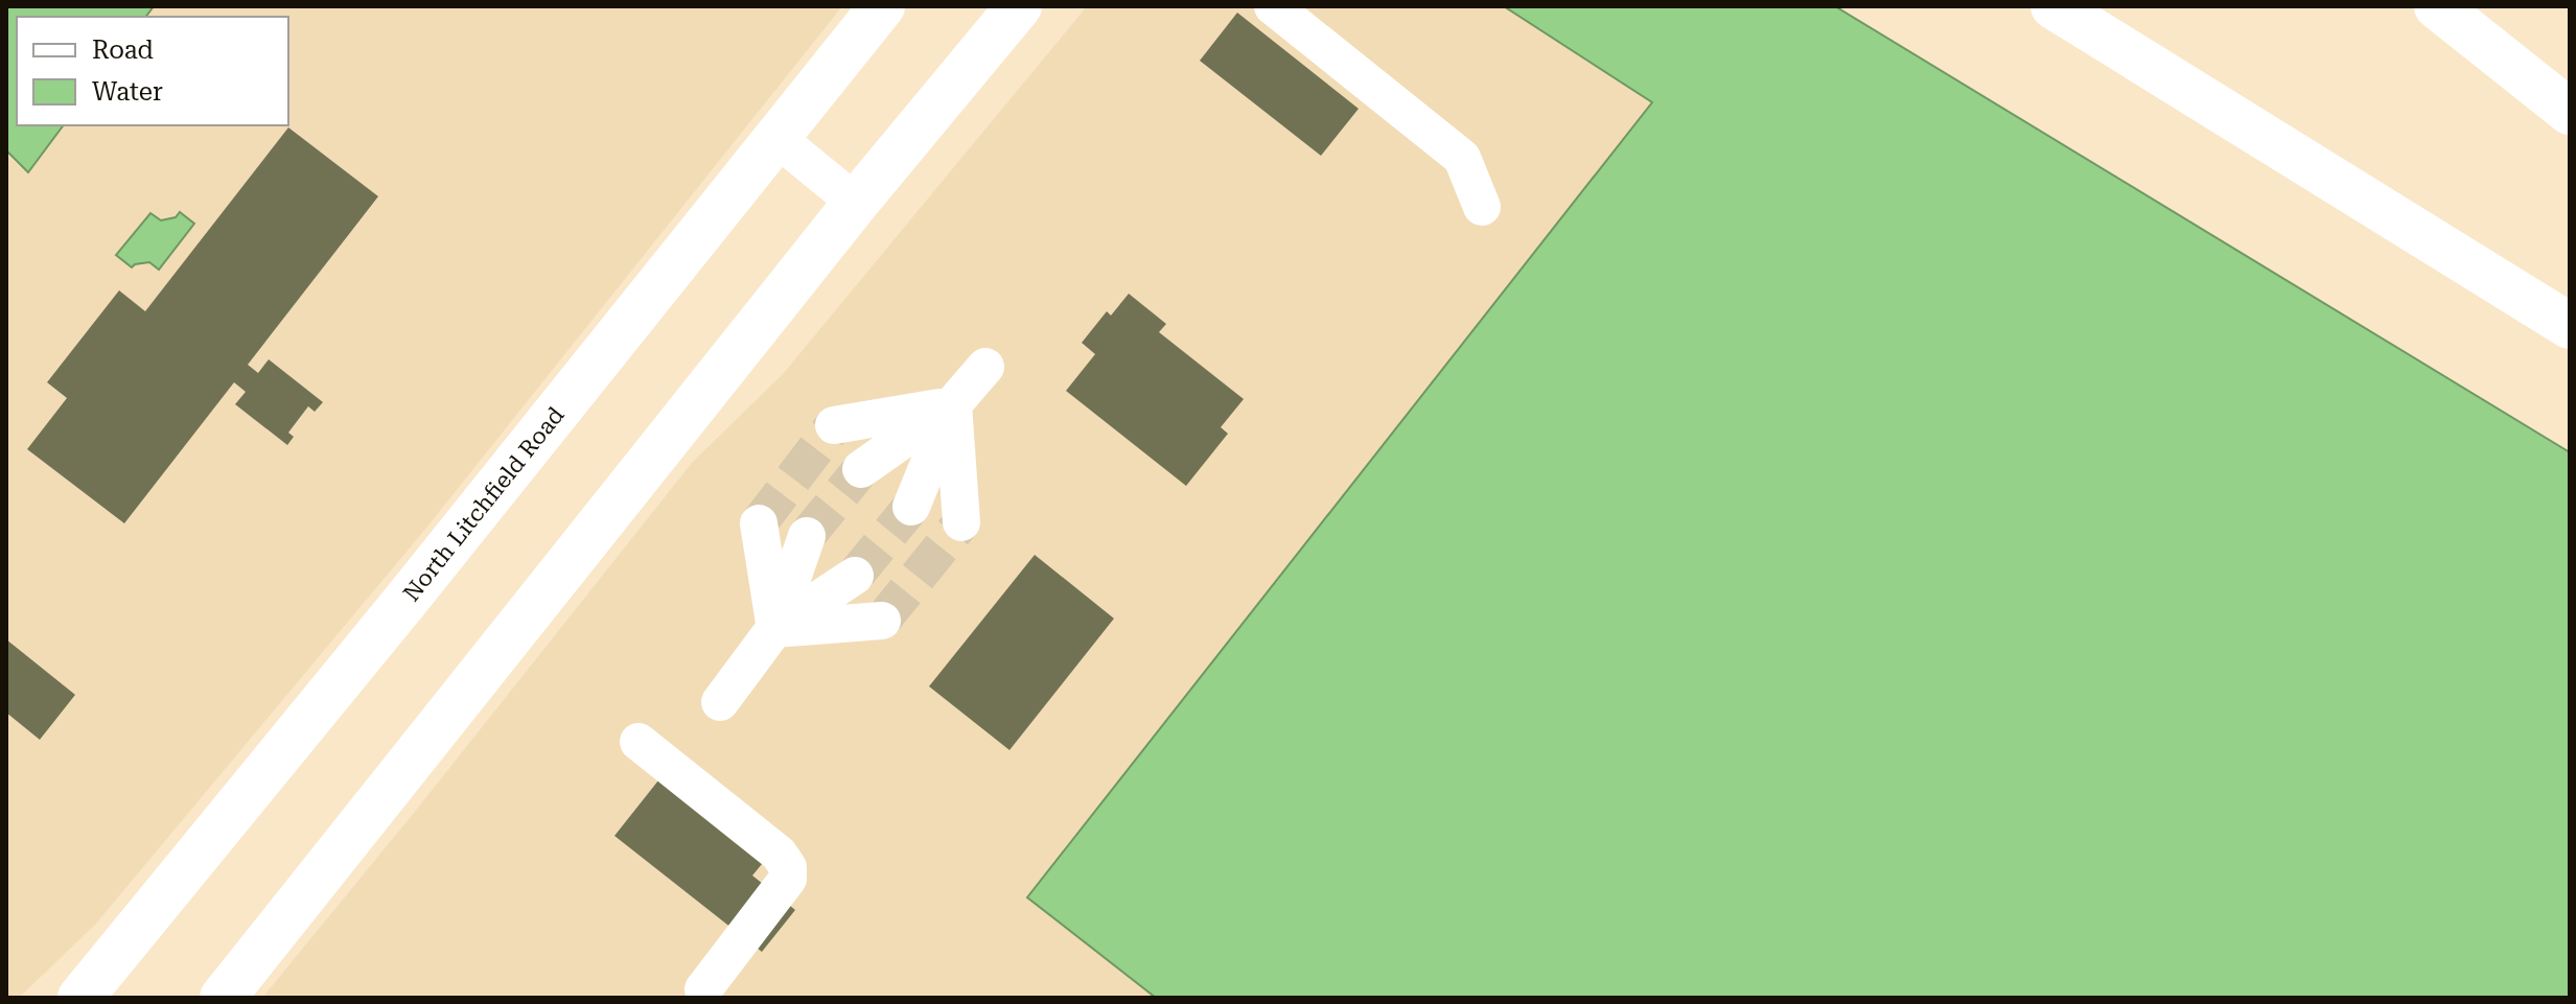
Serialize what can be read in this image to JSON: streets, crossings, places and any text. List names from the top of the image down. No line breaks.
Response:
{"streets":{"main road":["North Litchfield Road"]},"legend":["Road","Water"]}
